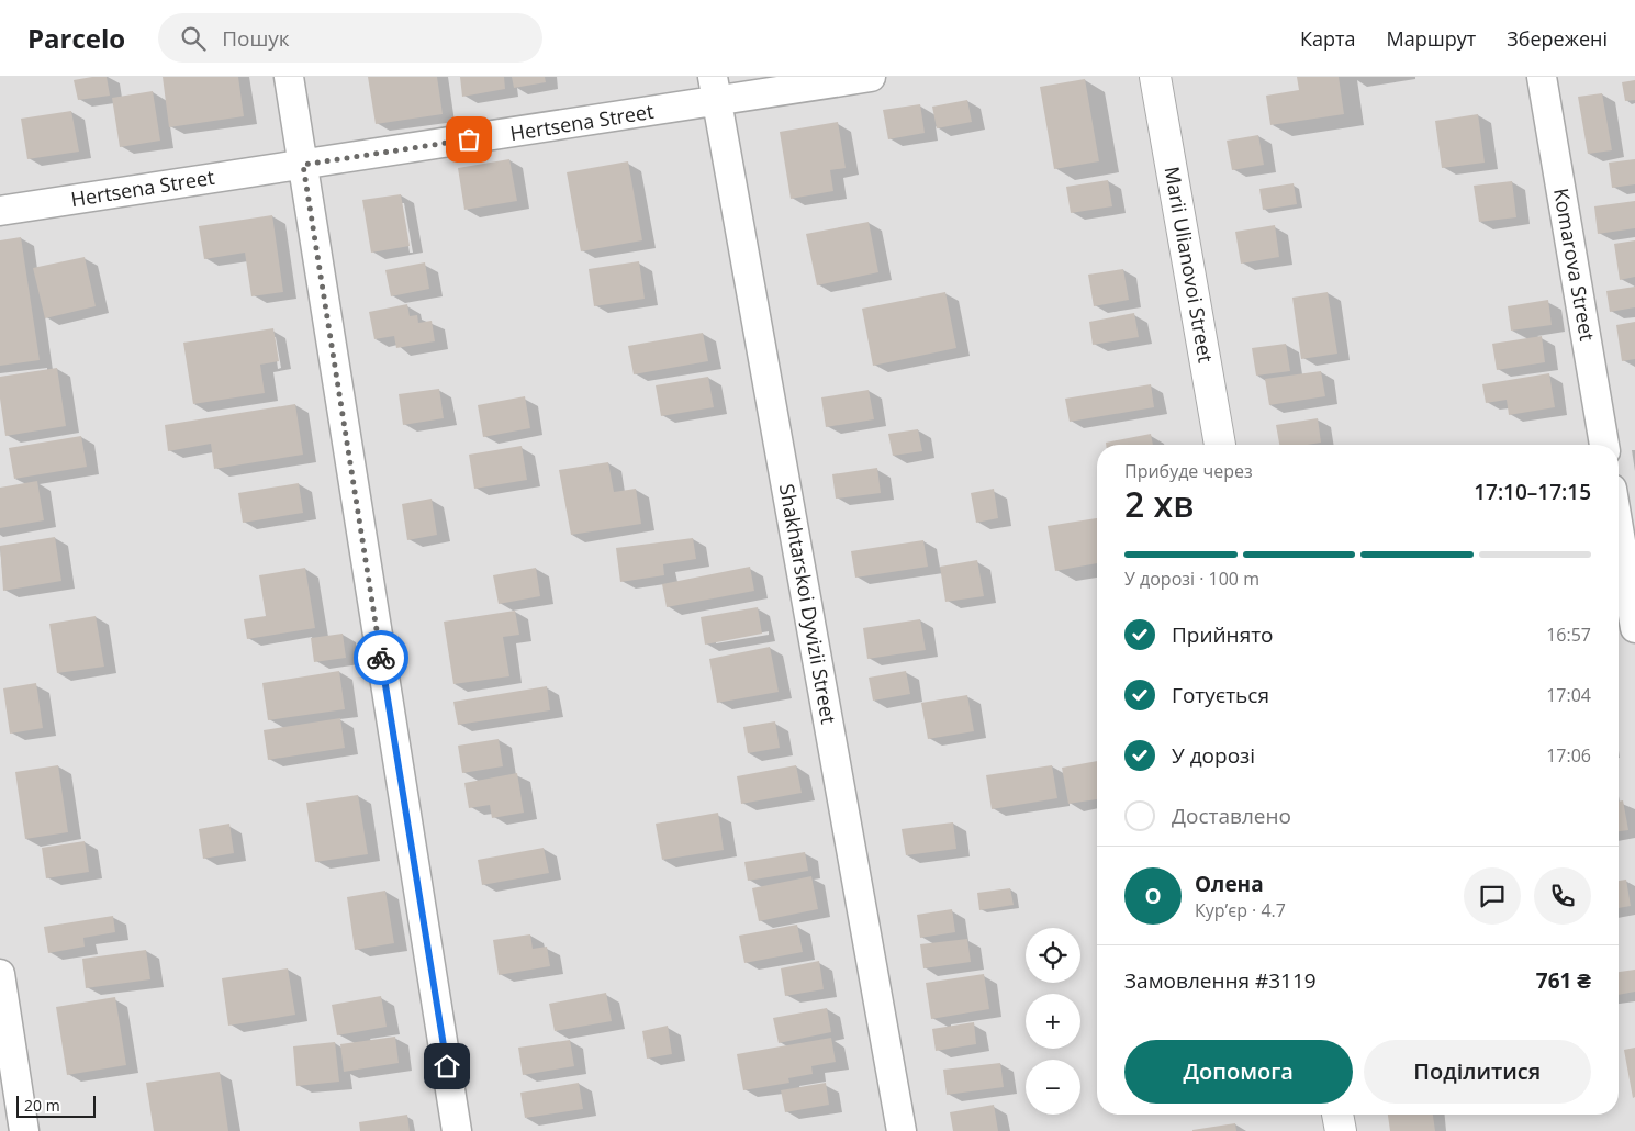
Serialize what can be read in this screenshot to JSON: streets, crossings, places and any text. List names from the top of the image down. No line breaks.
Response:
{"streets":{"street":["Hertsena Street","Marii Ulianovoi Street","Komarova Street","Shakhtarskoi Dyvizii Street"]},"crossings":[["Hertsena Street","Shakhtarskoi Dyvizii Street"]],"scale_bar":"20 m","page":{"header":"Parcelo","search":"Пошук","nav":["Карта","Маршрут","Збережені"],"heading":["2 хв","Прибуде через","17:10–17:15"],"panel":["Олена","Кур’єр · 4.7","Замовлення #3119","761 ₴"],"bar":"У дорозі · 100 m","list":[["Прийнято","16:57"],["Готується","17:04"],["У дорозі","17:06"],"Доставлено"],"round":"О","map_buttons":["+","−"],"buttons":["Допомога","Поділитися"],"scale":"20 m"}}
